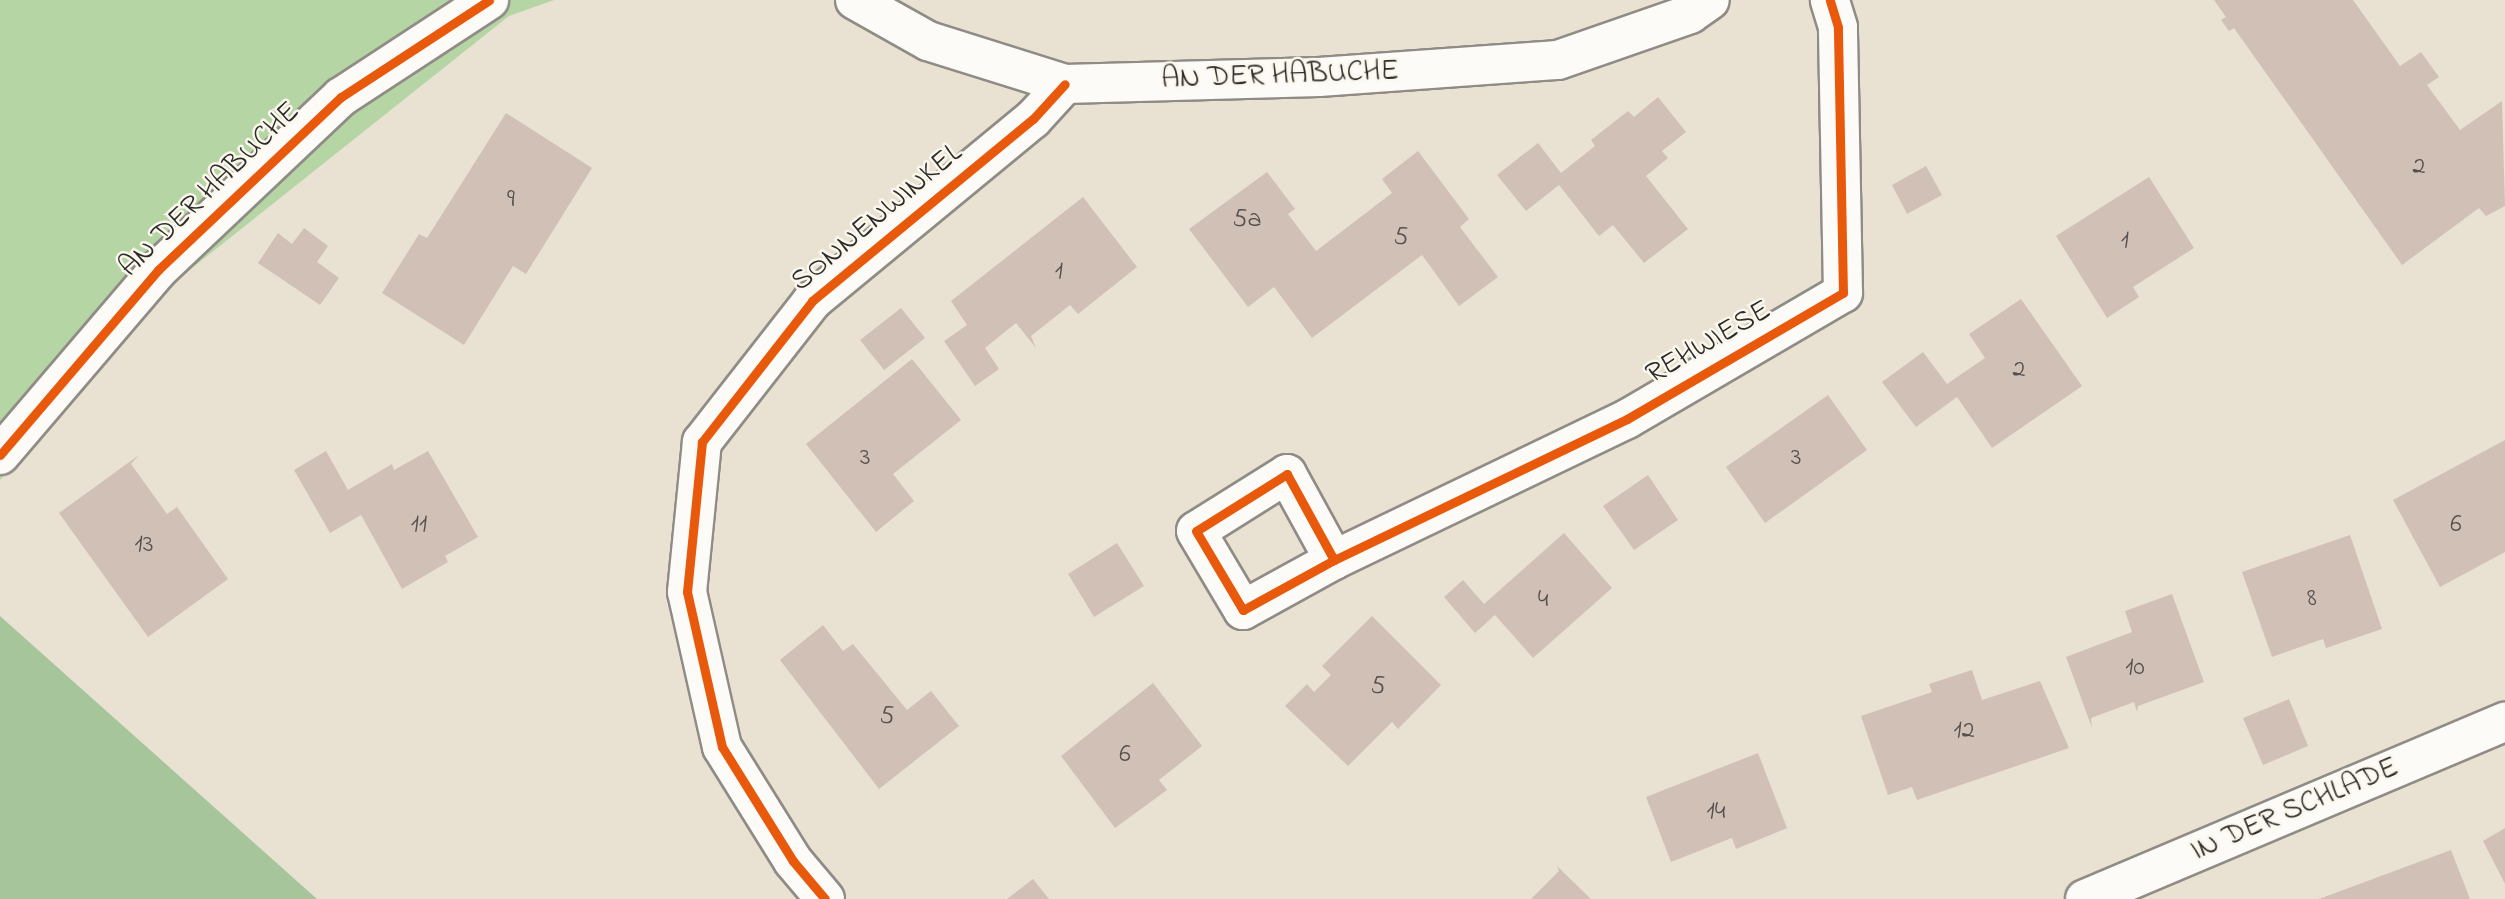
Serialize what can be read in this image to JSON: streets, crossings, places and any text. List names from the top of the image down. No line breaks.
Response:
{"streets":{"street":["AN DER HABUCHE","SONNENWINKEL","REHWIESE","IN DER SCHLADE"]},"crossings":[["AN DER HABUCHE","SONNENWINKEL"]],"house_numbers":["2","9","5a","5","1","1","2","3","3","11","6","13","8","4","10","5","5","12","6","14"]}
